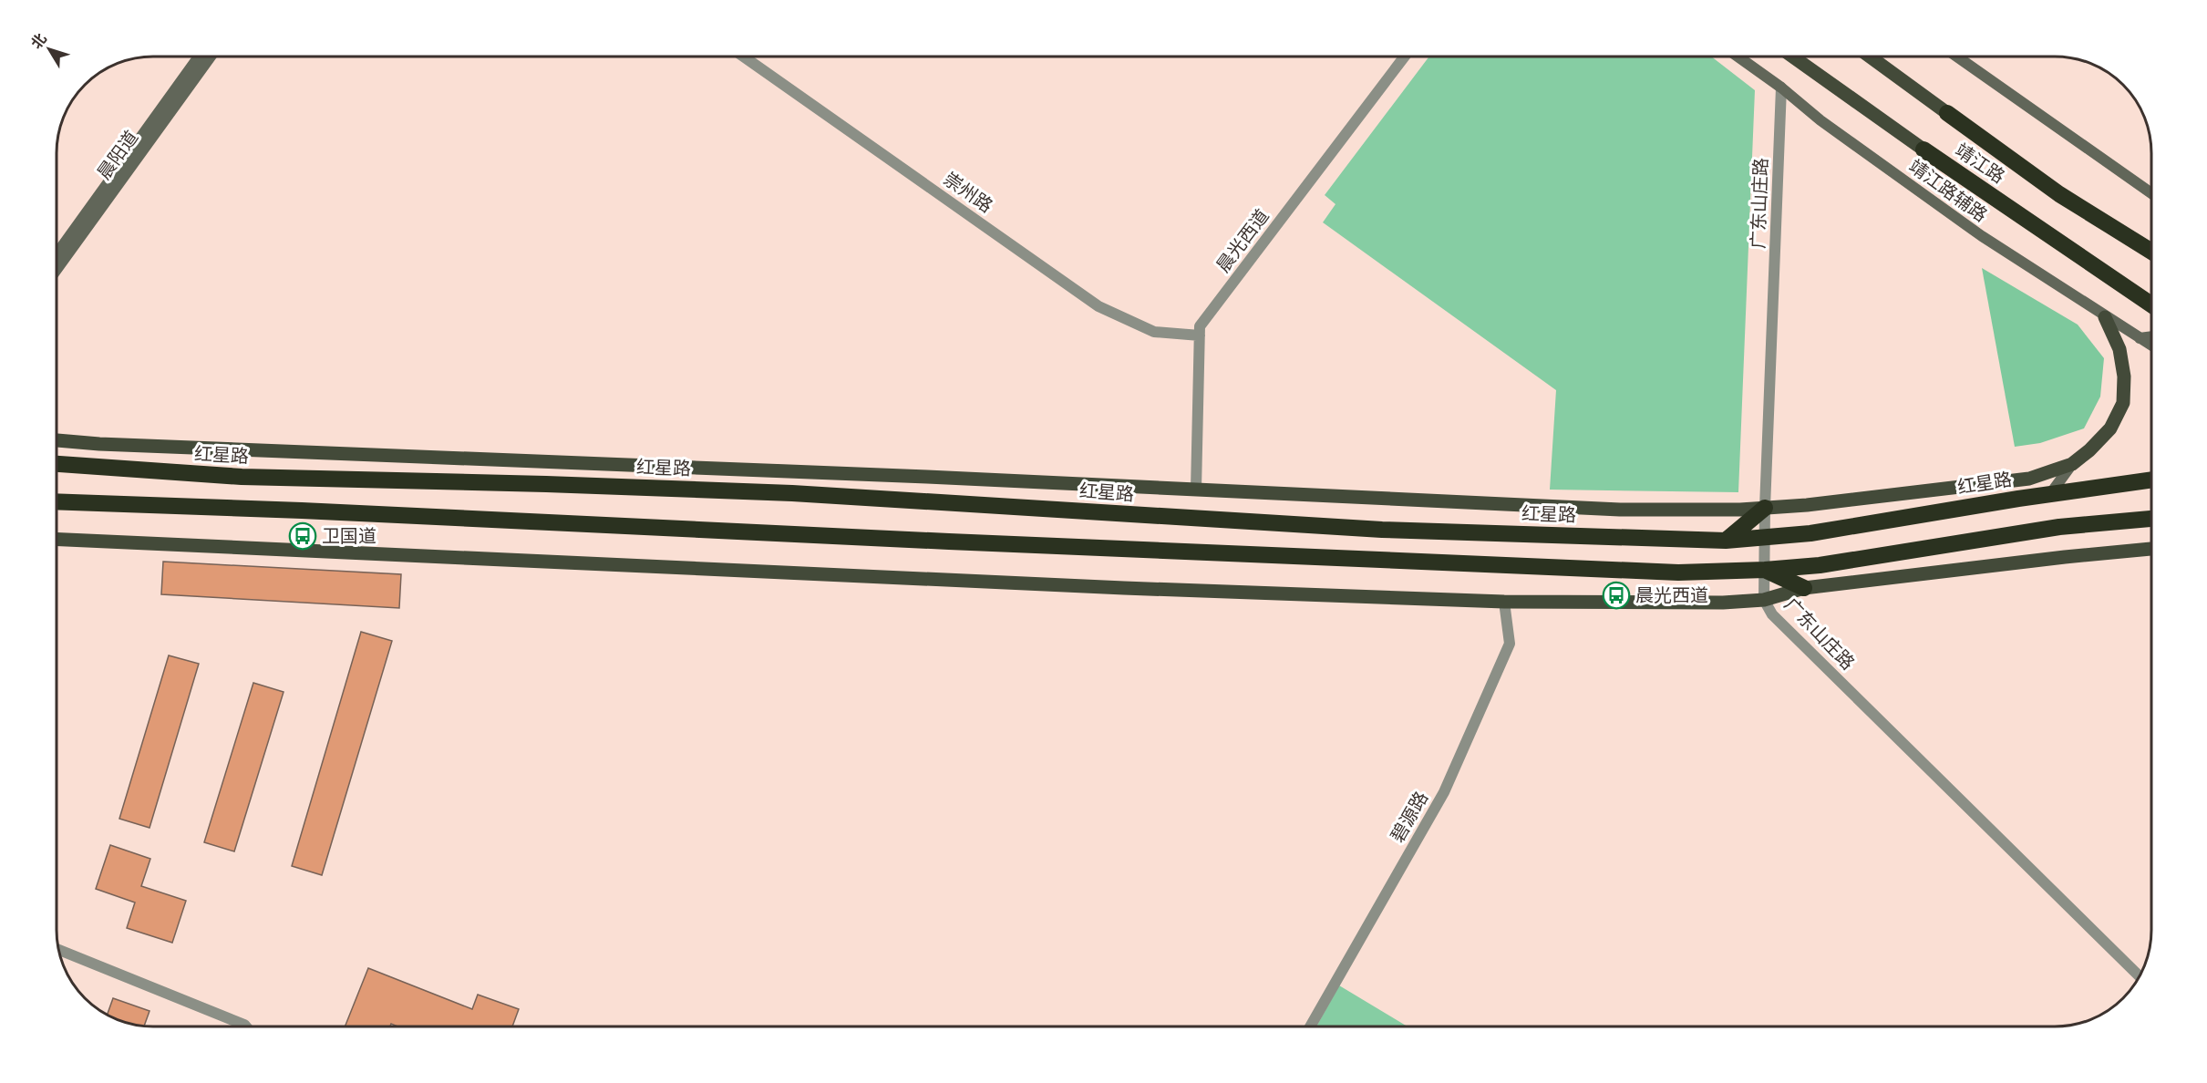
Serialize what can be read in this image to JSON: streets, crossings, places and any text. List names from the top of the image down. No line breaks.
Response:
{"streets":{"highway":["靖江路","红星路"],"street":["晨阳道","靖江路辅路","崇州路","广东山庄路","晨光西道","碧源路"]},"crossings":[["靖江路辅路","广东山庄路"],["崇州路","晨光西道"],["广东山庄路","红星路"]],"places":{"bus stop":["卫国道","晨光西道"]},"north":"top left"}
